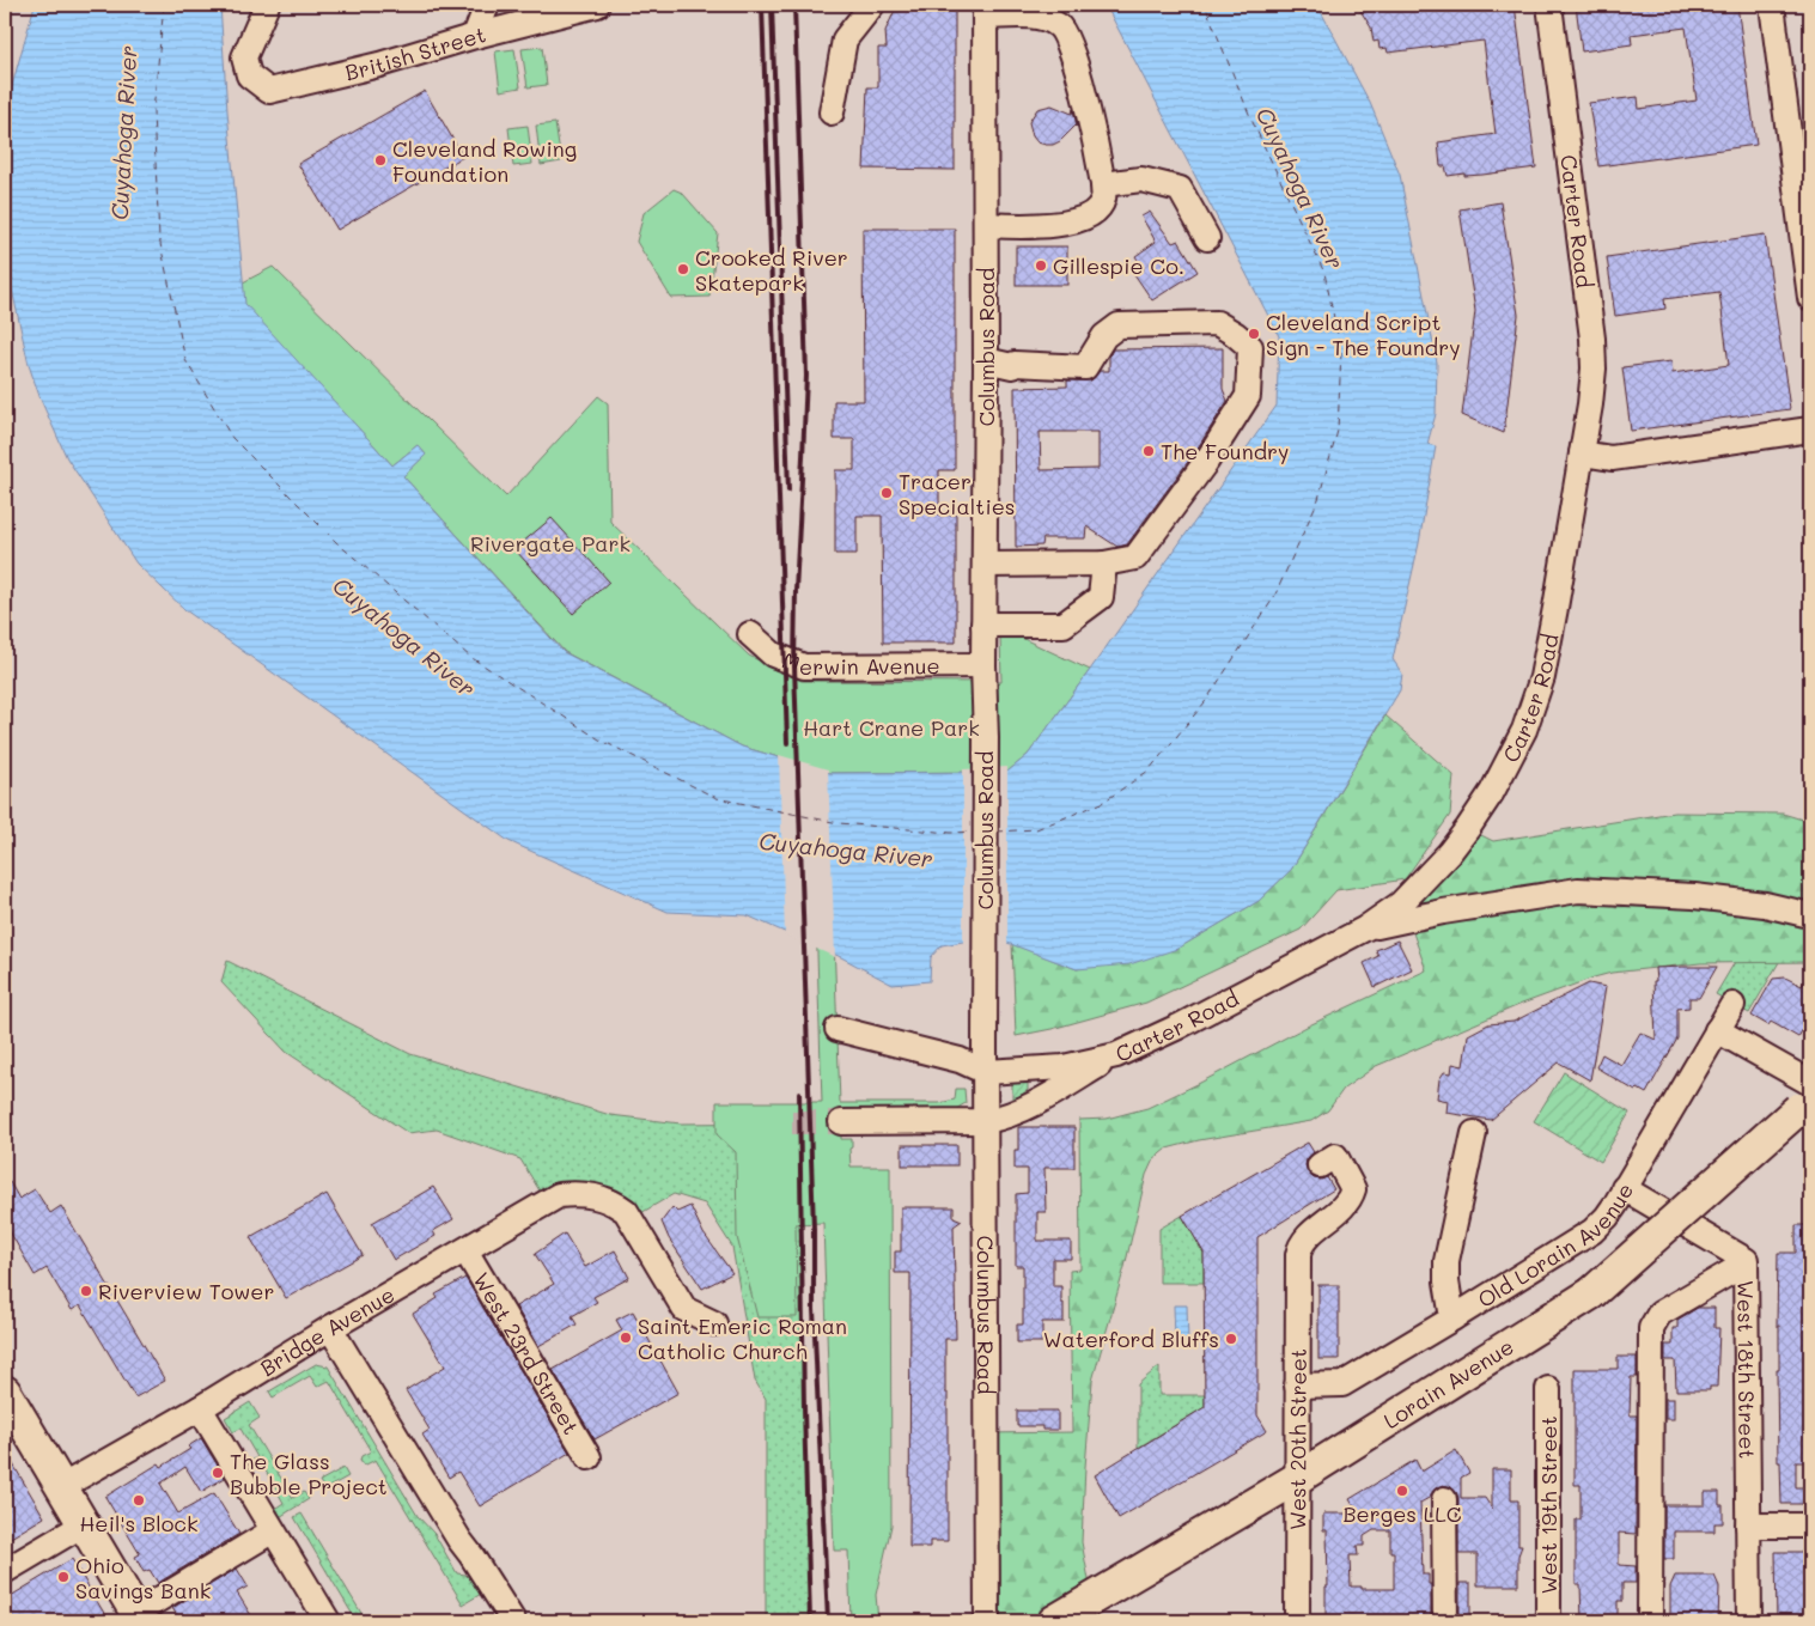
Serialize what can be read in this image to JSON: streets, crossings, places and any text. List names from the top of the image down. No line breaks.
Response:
{"streets":{"main road":["Lorain Avenue"],"street":["British Street","Carter Road","Columbus Road","Merwin Avenue","Old Lorain Avenue","Bridge Avenue","West 23rd Street","West 18th Street","West 20th Street","West 19th Street"]},"crossings":[["Carter Road","Columbus Road"],["Columbus Road","Merwin Avenue"],["Old Lorain Avenue","West 18th Street"],["Old Lorain Avenue","West 20th Street"],["Bridge Avenue","West 23rd Street"],["Lorain Avenue","West 20th Street"]],"water":["Cuyahoga River"],"parks":["Rivergate Park","Hart Crane Park"],"places":["Cleveland Rowing Foundation","Gillespie Co.","Crooked River Skatepark","Cleveland Script Sign - The Foundry","The Foundry","Tracer Specialties","Riverview Tower","Saint Emeric Roman Catholic Church","Waterford Bluffs","The Glass Bubble Project","Berges LLC","Heil's Block","Ohio Savings Bank"]}
